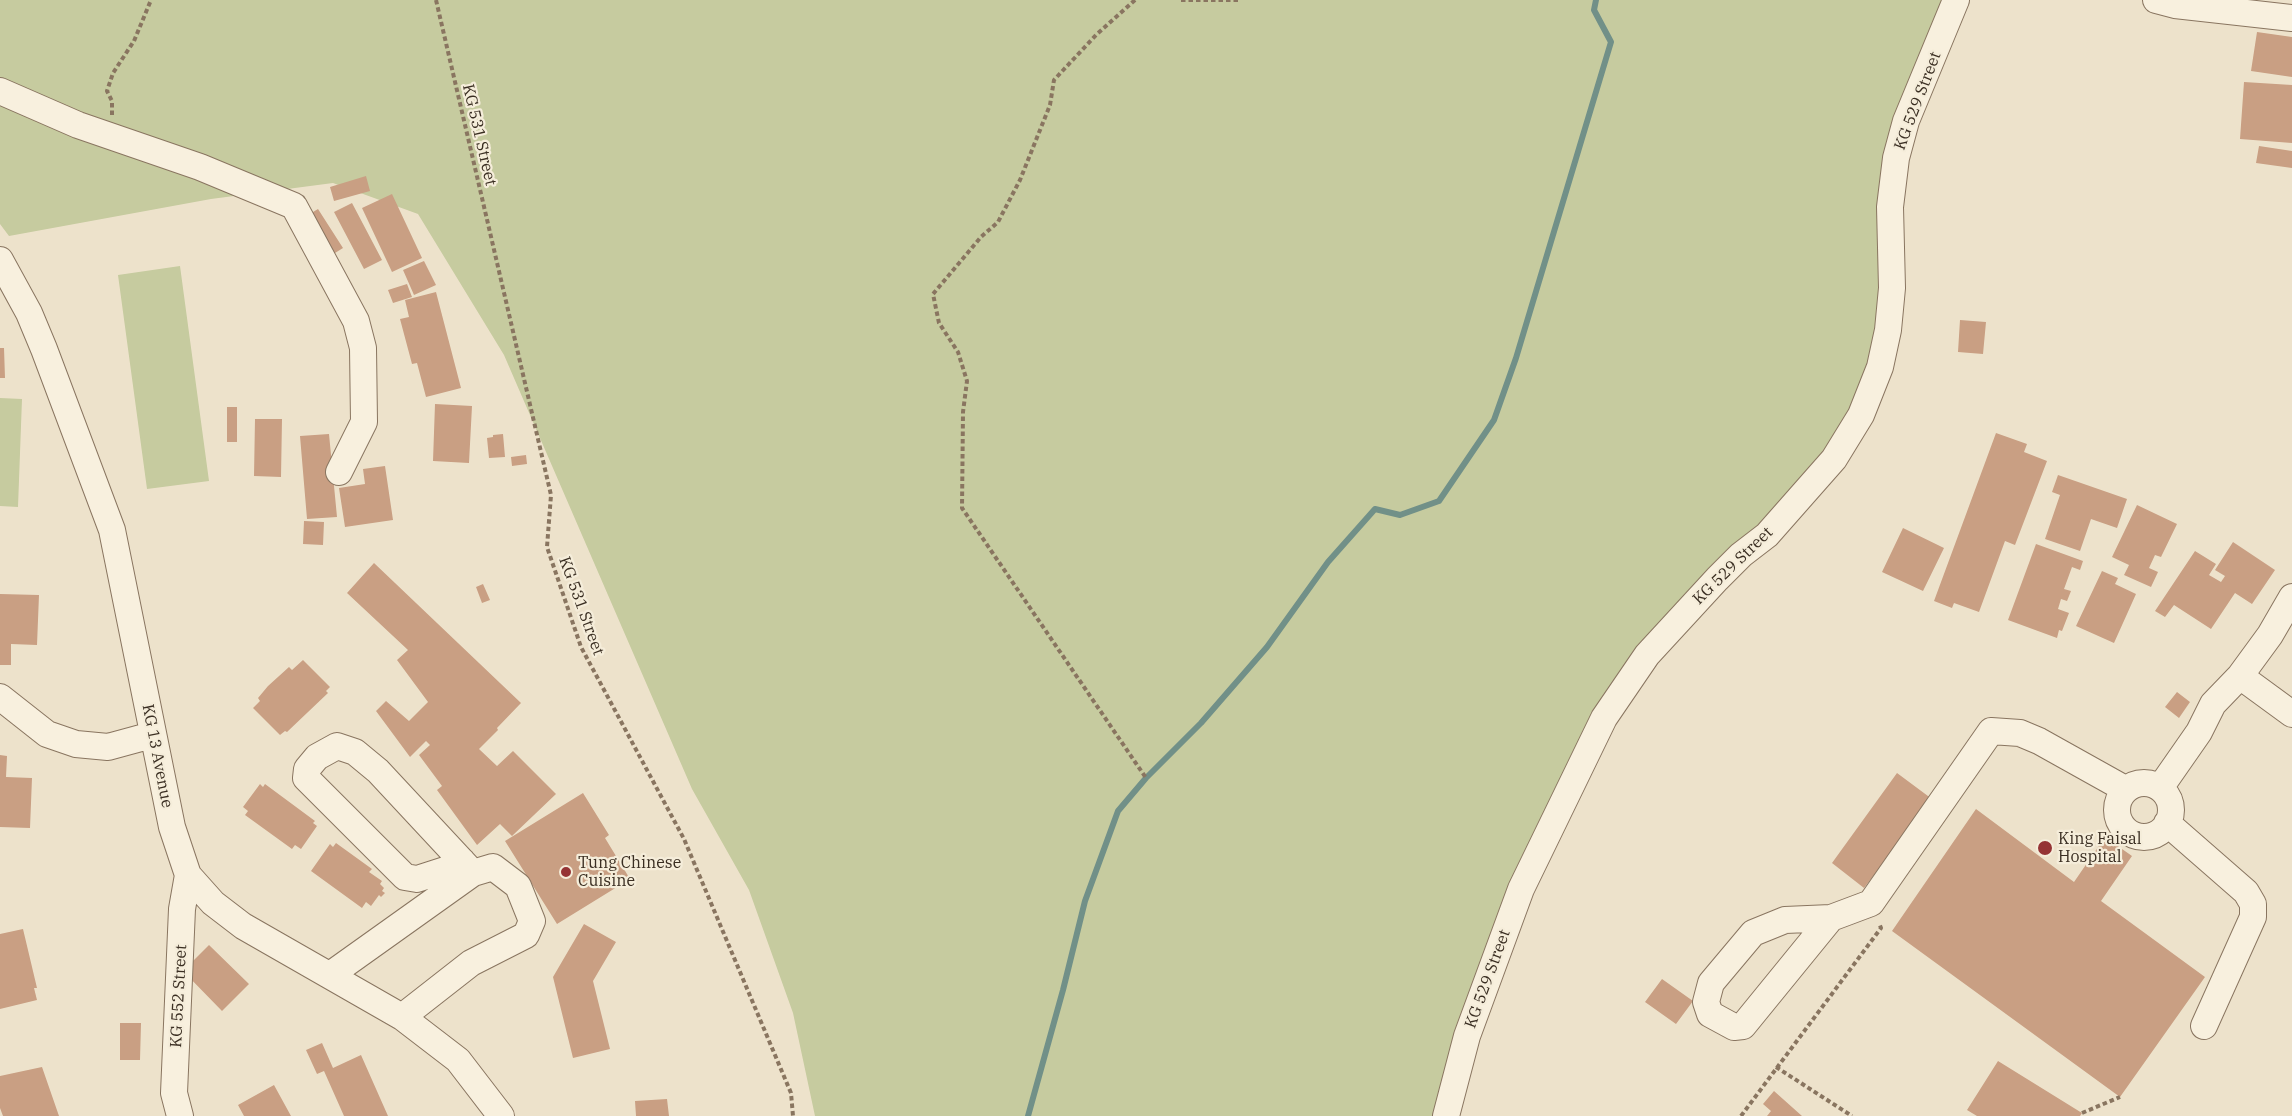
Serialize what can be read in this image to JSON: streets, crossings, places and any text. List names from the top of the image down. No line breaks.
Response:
{"streets":{"street":["KG 529 Street","KG 13 Avenue","KG 552 Street"],"path":["KG 531 Street"]},"crossings":[["KG 13 Avenue","KG 552 Street"]],"places":["King Faisal Hospital","Tung Chinese Cuisine"]}
